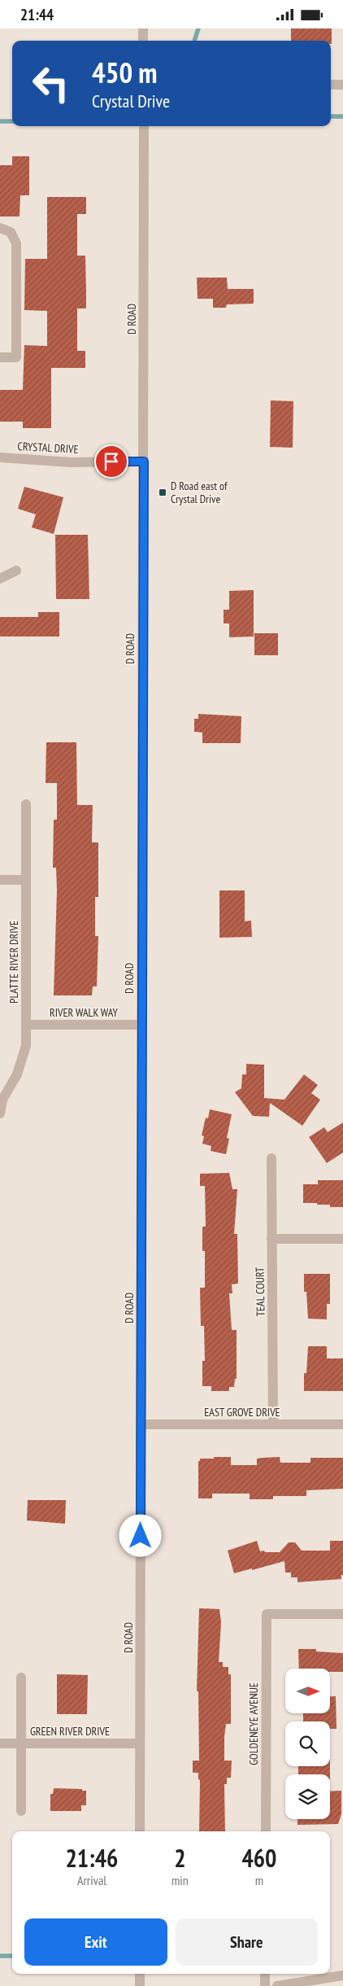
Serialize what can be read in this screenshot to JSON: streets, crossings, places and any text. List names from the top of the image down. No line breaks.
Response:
{"streets":{"street":["D ROAD","CRYSTAL DRIVE","PLATTE RIVER DRIVE","RIVER WALK WAY","TEAL COURT","EAST GROVE DRIVE","GOLDENEYE AVENUE","GREEN RIVER DRIVE"]},"crossings":[["D ROAD","CRYSTAL DRIVE"],["D ROAD","RIVER WALK WAY"],["D ROAD","EAST GROVE DRIVE"],["D ROAD","GREEN RIVER DRIVE"],["PLATTE RIVER DRIVE","RIVER WALK WAY"],["TEAL COURT","EAST GROVE DRIVE"]],"places":{"transit":["D Road east of Crystal Drive"]},"north":"right","page":{"status":"21:44","turn":["450 m","Crystal Drive"],"eta":["21:46","Arrival","2","min","460","m"],"buttons":["Exit","Share"]}}
